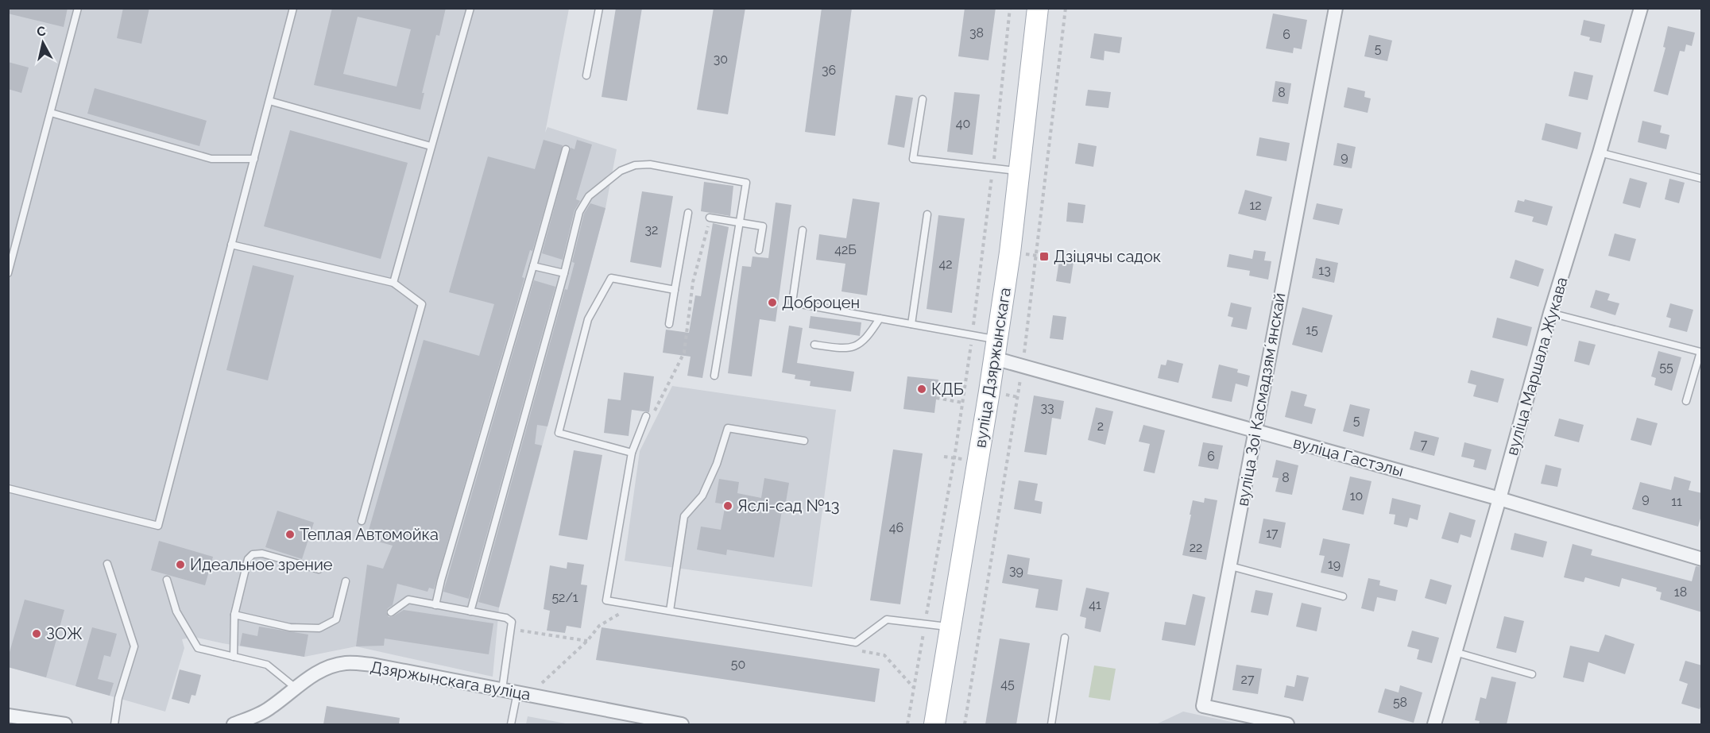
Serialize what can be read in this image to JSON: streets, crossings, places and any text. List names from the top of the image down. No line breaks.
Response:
{"streets":{"main road":["вуліца Дзяржынскага"],"street":["вуліца Маршала Жукава","вуліца Зоі Касмадзямʼянскай","вуліца Гастэлы","Дзяржынскага вуліца"]},"crossings":[["вуліца Маршала Жукава","вуліца Гастэлы"],["вуліца Дзяржынскага","вуліца Гастэлы"],["вуліца Зоі Касмадзямʼянскай","вуліца Гастэлы"]],"places":{"transit":["Дзіцячы садок"],"other":["Доброцен","КДБ","Яслі-сад №13","Теплая Автомойка","Идеальное зрение","ЗОЖ"]},"house_numbers":["38","6","5","30","36","8","40","9","12","32","42Б","42","13","15","55","33","5","2","7","6","8","10","9","11","46","17","22","19","39","18","52/1","41","50","27","45","58"],"north":"top"}
